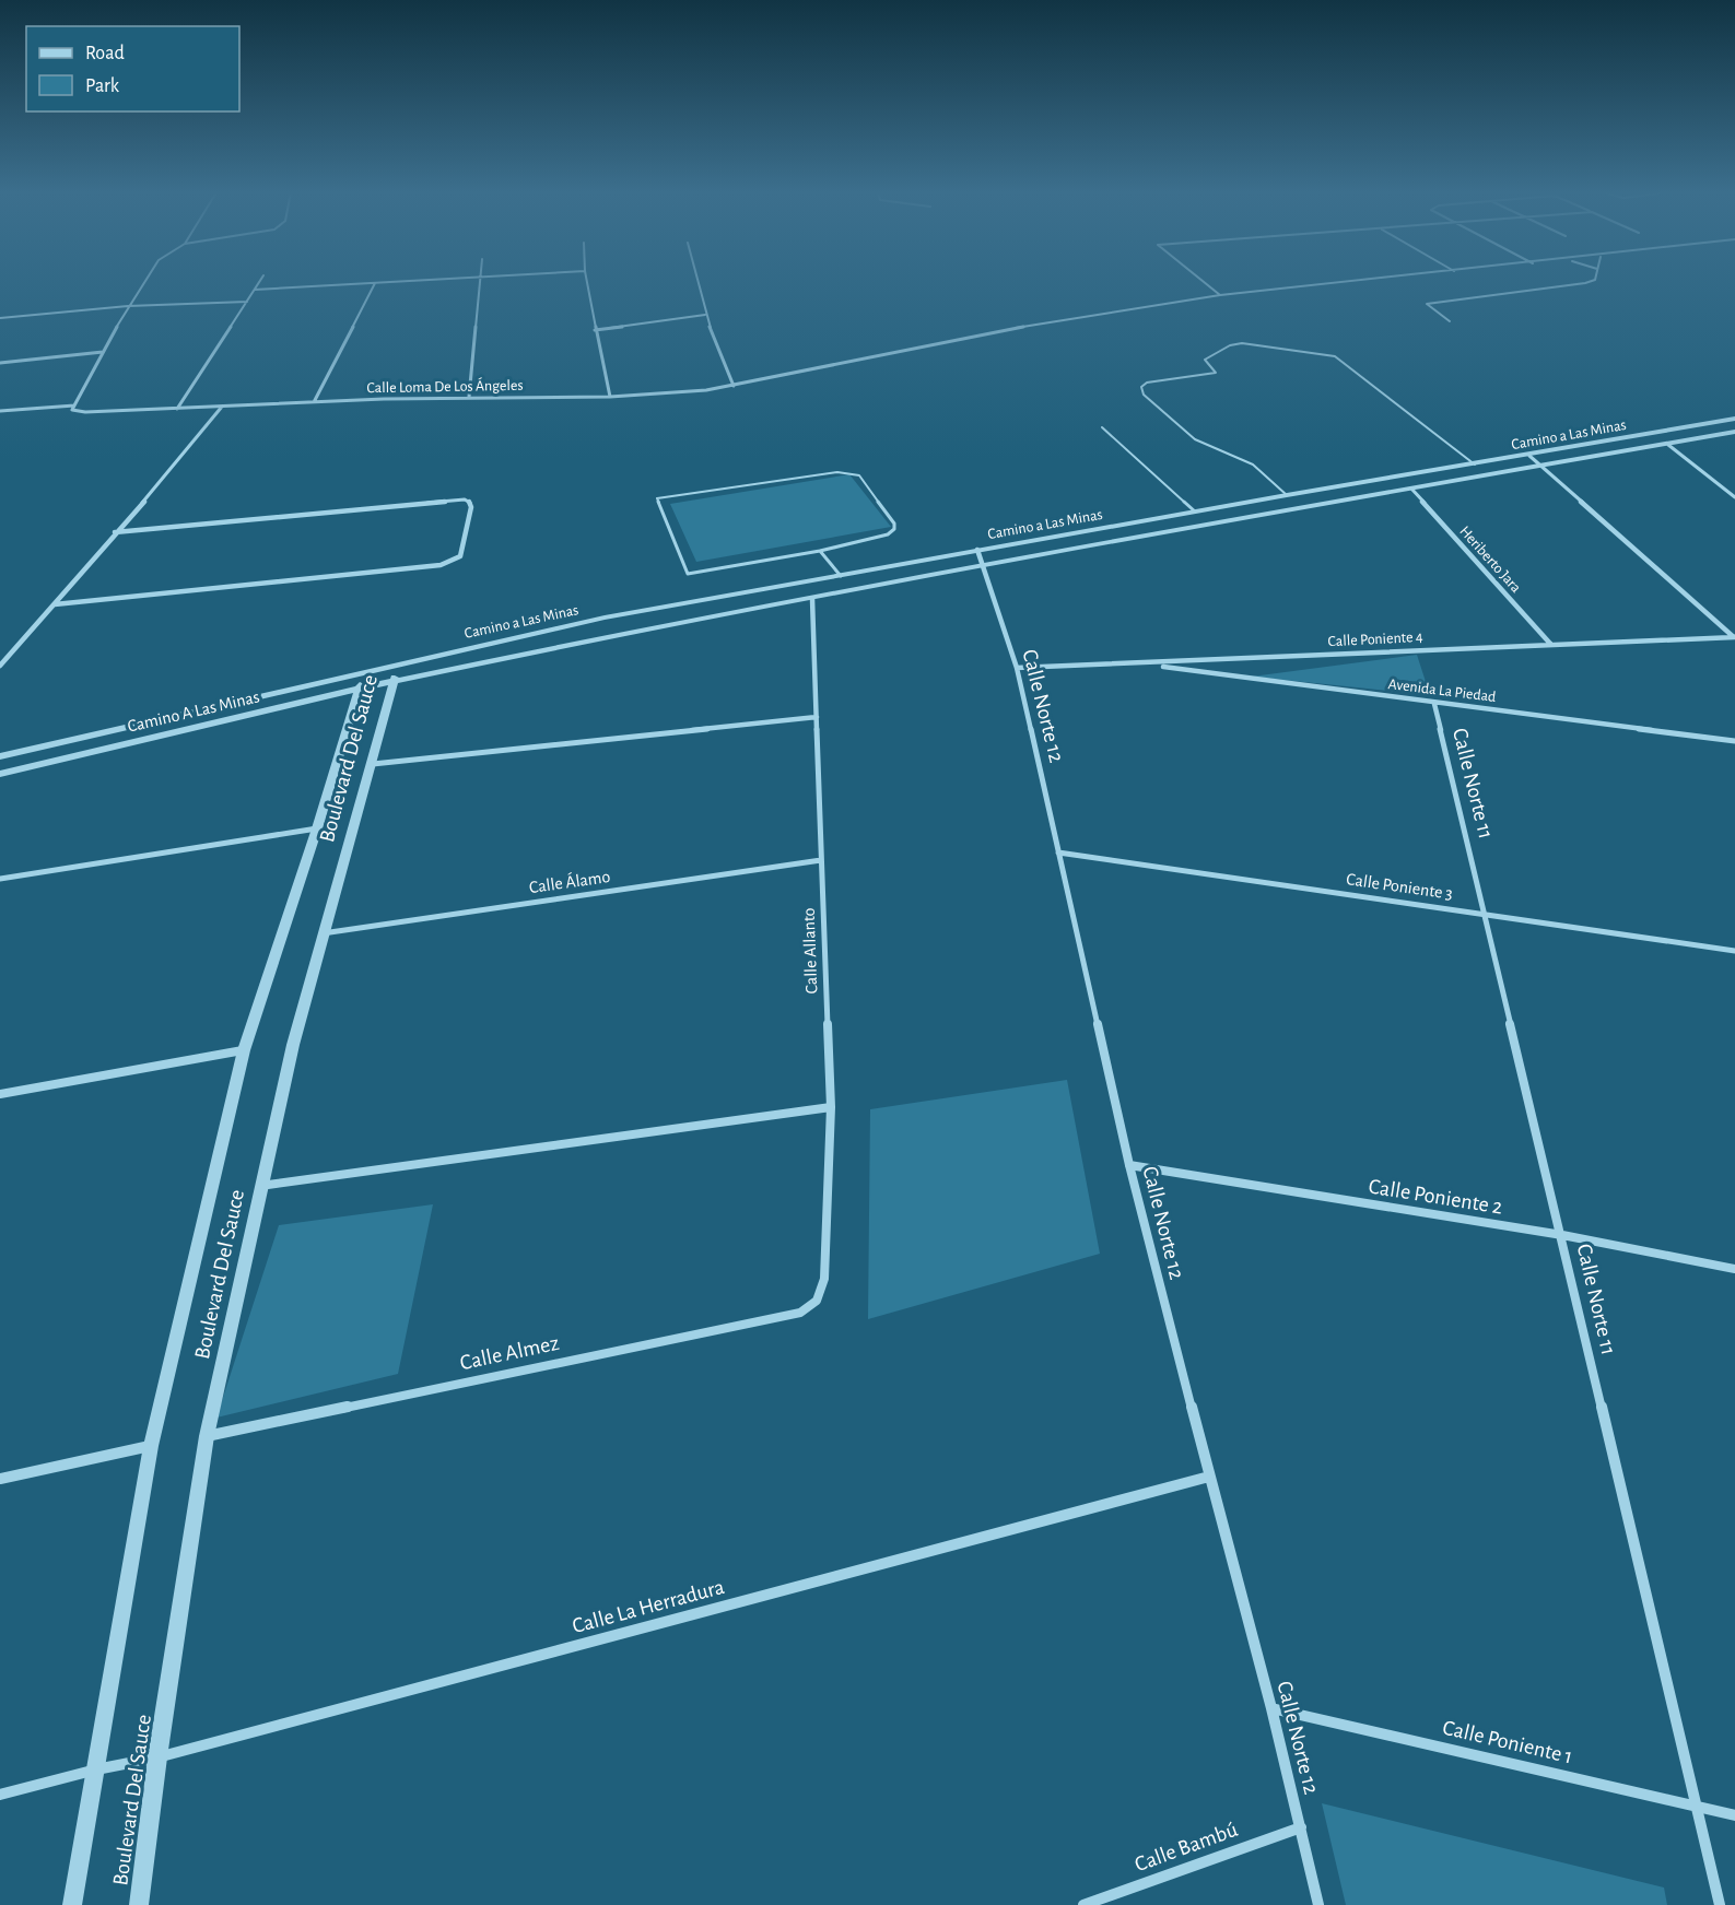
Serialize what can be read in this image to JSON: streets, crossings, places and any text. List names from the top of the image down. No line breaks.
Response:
{"streets":{"street":["Calle Loma De Los Ángeles","Camino a Las Minas","Heriberto Jara","Calle Poniente 4","Avenida La Piedad","Calle Norte 12","Camino A Las Minas","Boulevard Del Sauce","Calle Norte 11","Calle Álamo","Calle Poniente 3","Calle Allanto","Calle Poniente 2","Calle Almez","Calle La Herradura","Calle Poniente 1","Calle Bambú"]},"crossings":[["Camino a Las Minas","Heriberto Jara"],["Camino a Las Minas","Calle Norte 12"],["Camino a Las Minas","Camino A Las Minas"],["Camino a Las Minas","Boulevard Del Sauce"],["Camino a Las Minas","Calle Allanto"],["Heriberto Jara","Calle Poniente 4"],["Calle Poniente 4","Avenida La Piedad"],["Calle Poniente 4","Calle Norte 12"],["Avenida La Piedad","Calle Norte 11"],["Calle Norte 12","Calle Poniente 3"],["Calle Norte 12","Calle Poniente 2"],["Calle Norte 12","Calle La Herradura"],["Calle Norte 12","Calle Poniente 1"],["Calle Norte 12","Calle Bambú"],["Camino A Las Minas","Boulevard Del Sauce"],["Boulevard Del Sauce","Calle Álamo"],["Boulevard Del Sauce","Calle Almez"],["Boulevard Del Sauce","Calle La Herradura"],["Calle Norte 11","Calle Poniente 3"],["Calle Norte 11","Calle Poniente 2"],["Calle Norte 11","Calle Poniente 1"],["Calle Álamo","Calle Allanto"],["Calle Allanto","Calle Almez"]],"legend":["Road","Park"]}
